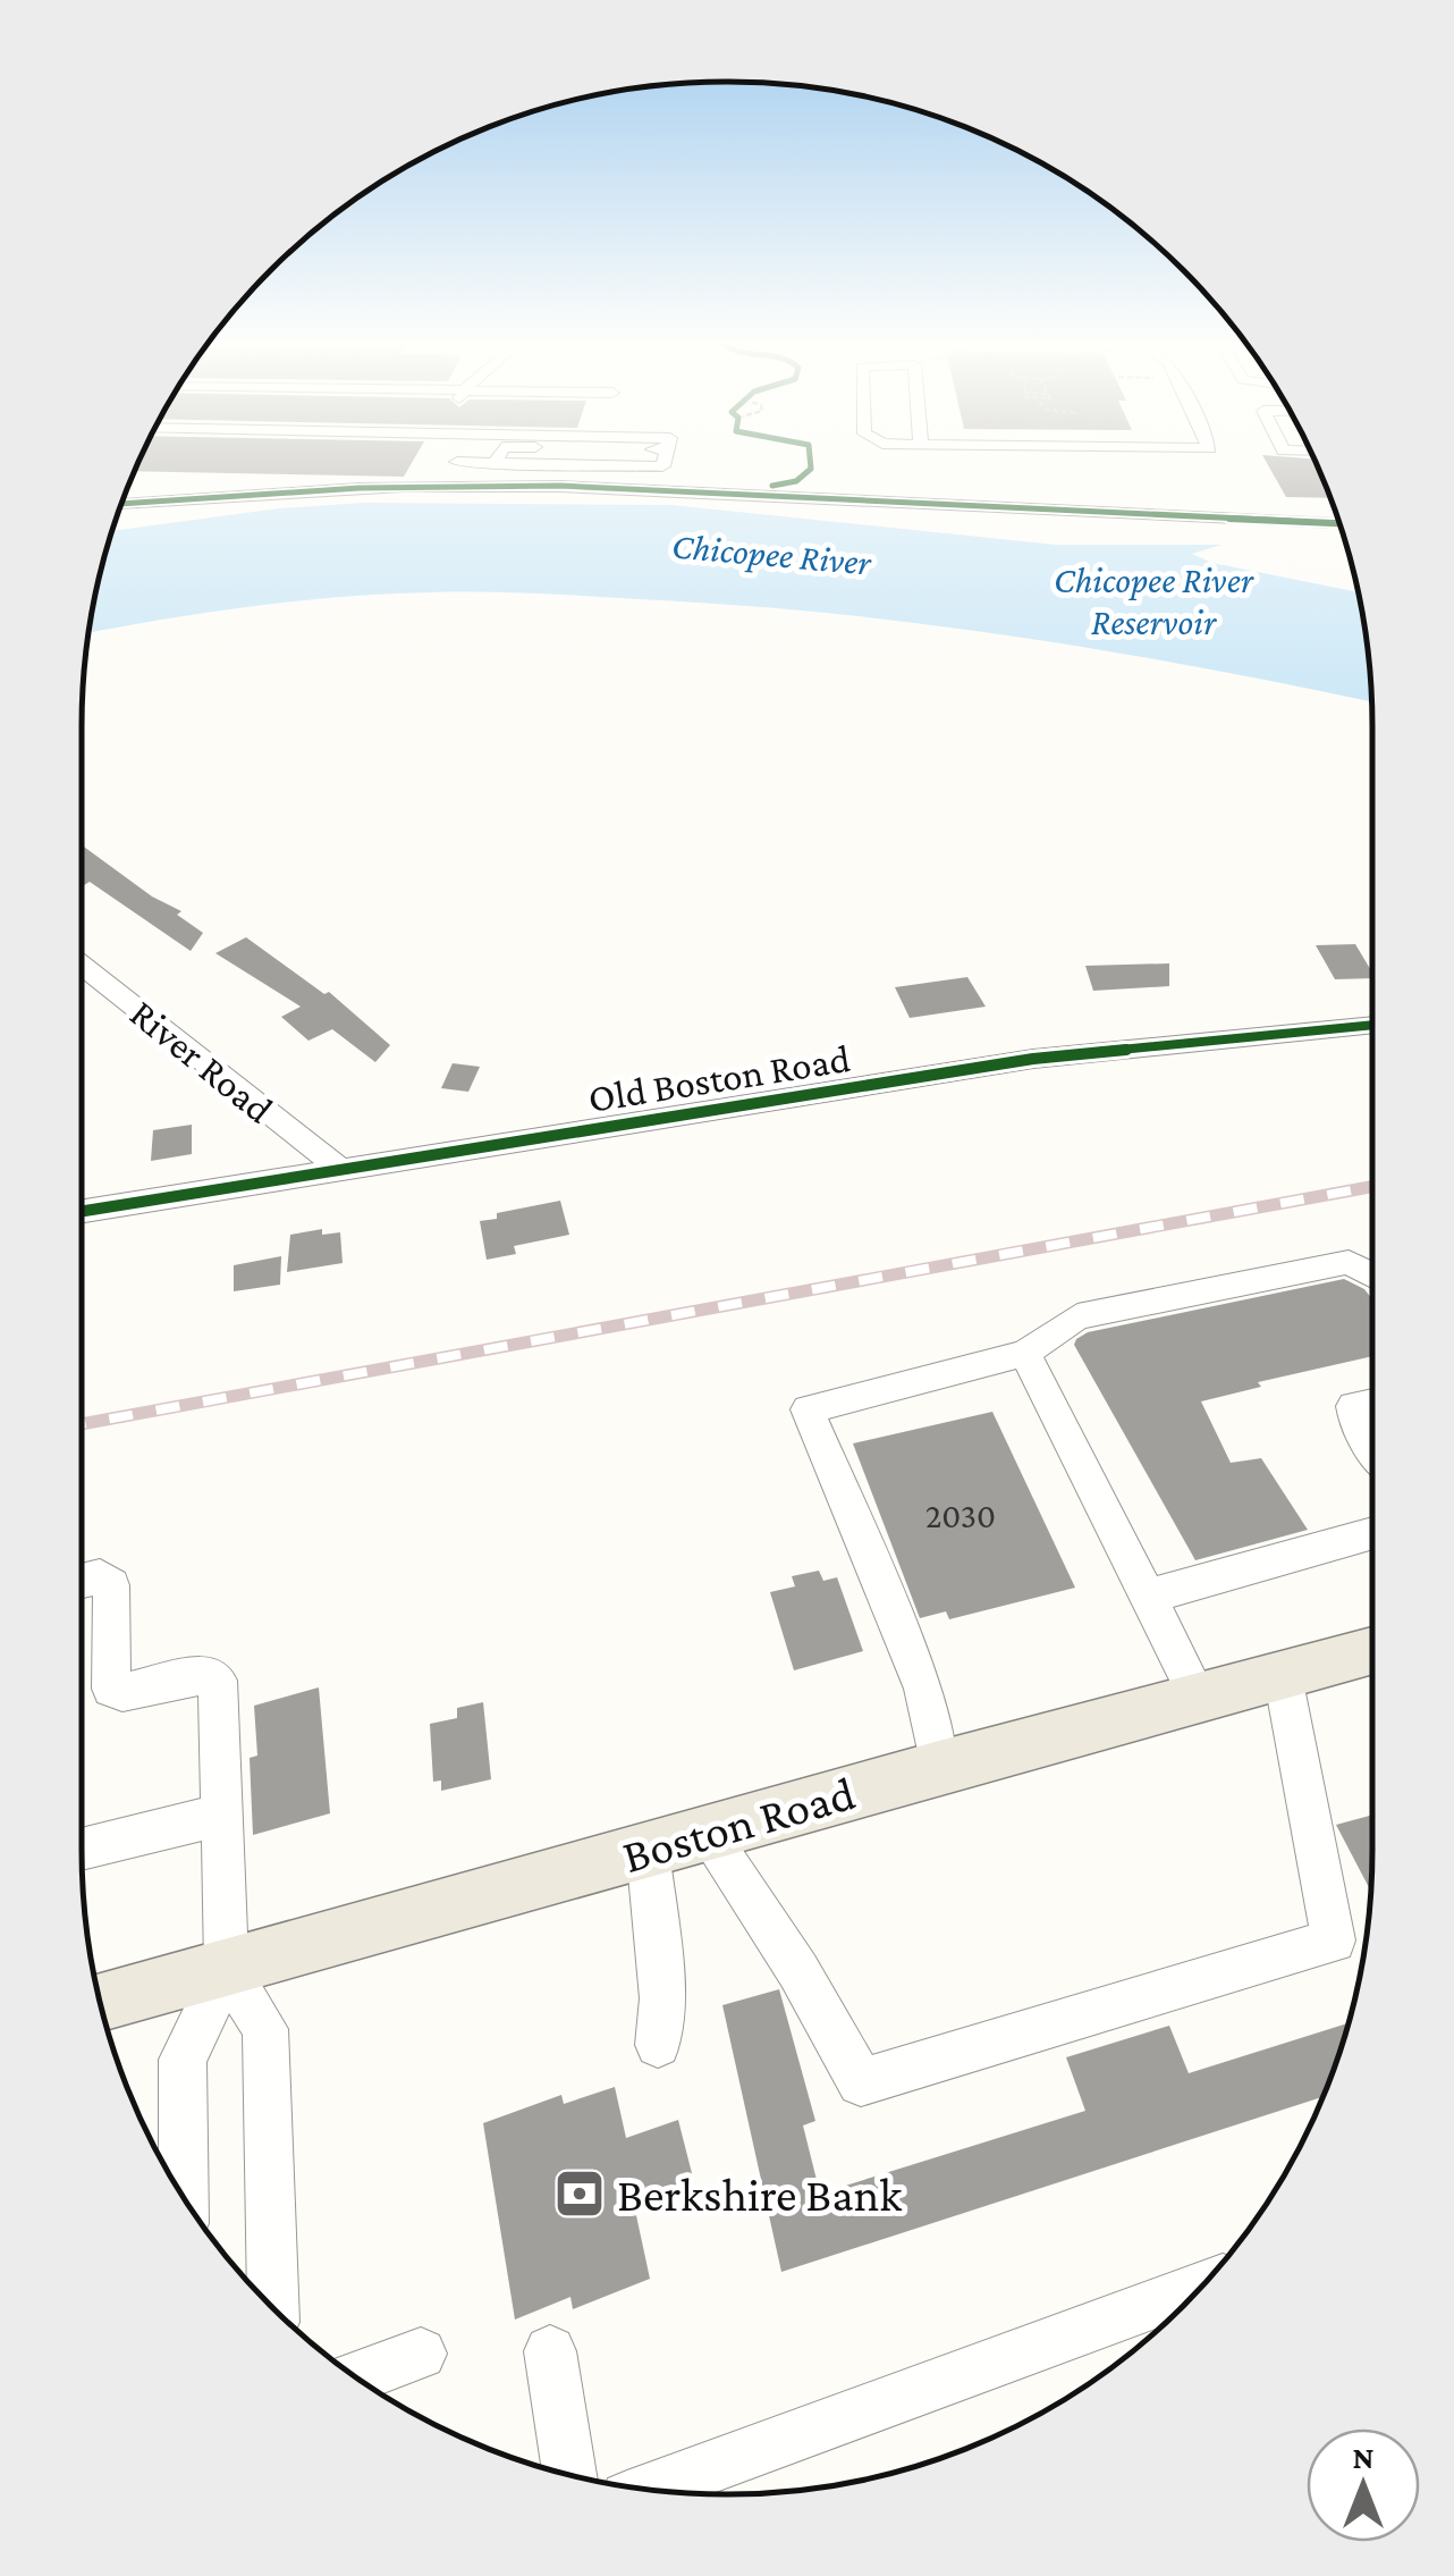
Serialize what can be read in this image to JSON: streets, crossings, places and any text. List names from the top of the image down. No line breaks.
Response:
{"streets":{"main road":["Boston Road"],"street":["River Road","Old Boston Road"]},"crossings":[["River Road","Old Boston Road"]],"water":["Chicopee River","Chicopee River Reservoir"],"places":{"bank":["Berkshire Bank"]},"house_numbers":["2030"],"north":"top"}
